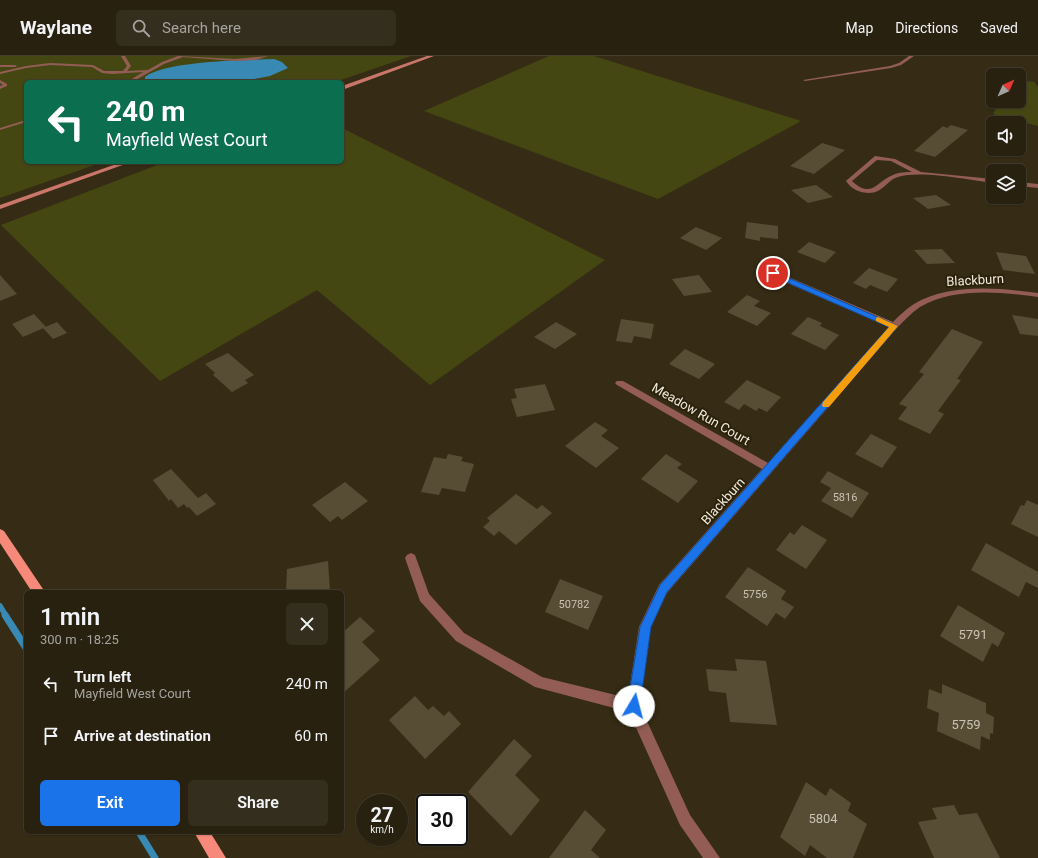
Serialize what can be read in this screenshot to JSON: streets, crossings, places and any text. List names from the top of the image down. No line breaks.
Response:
{"streets":{"street":["Blackburn","Meadow Run Court"]},"crossings":[["Blackburn","Meadow Run Court"]],"house_numbers":["5816","5756","50782","5791","5759","5804"],"north":"top right","page":{"header":"Waylane","search":"Search here","nav":["Map","Directions","Saved"],"turn":["240 m","Mayfield West Court"],"heading":["1 min","300 m · 18:25"],"list":[{"name":"Turn left","note":"Mayfield West Court","value":"240 m"},{"name":"Arrive at destination","value":"60 m"}],"buttons":["Exit","Share"],"speed":"27 km/h","limit":"30"}}
